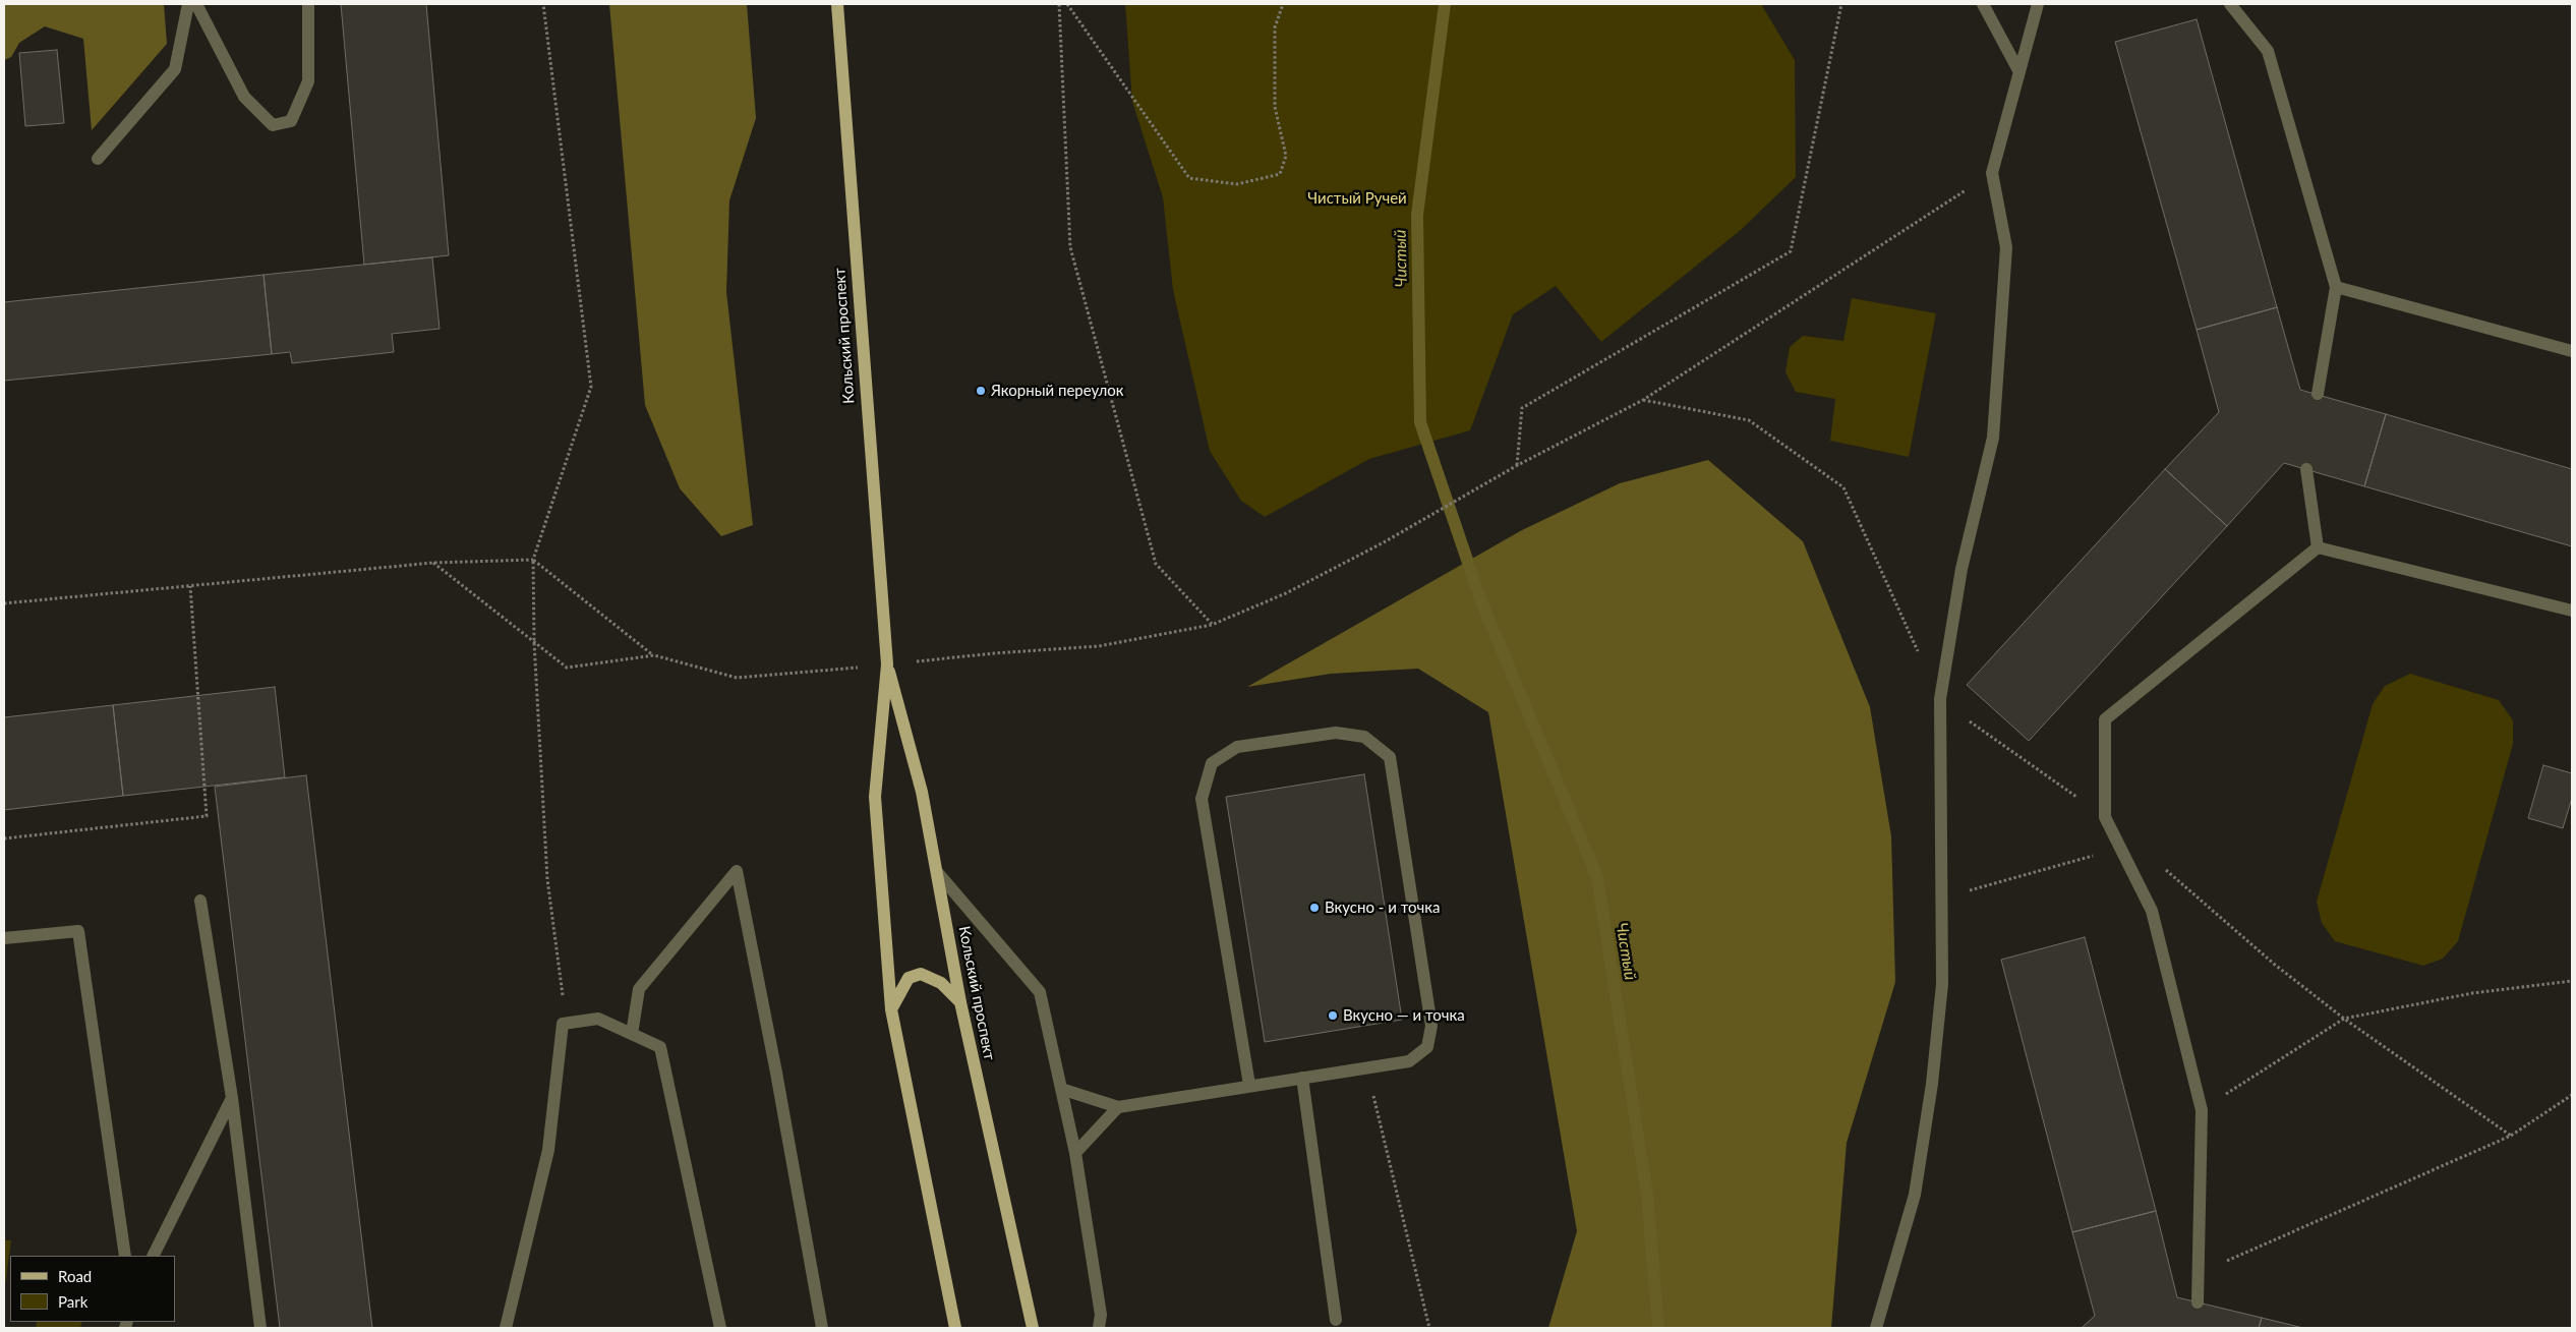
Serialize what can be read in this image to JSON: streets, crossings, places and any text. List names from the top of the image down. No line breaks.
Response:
{"streets":{"main road":["Кольский проспект"]},"water":["Чистый"],"parks":["Чистый Ручей"],"places":["Якорный переулок","Вкусно - и точка","Вкусно — и точка"],"legend":["Road","Park"]}
